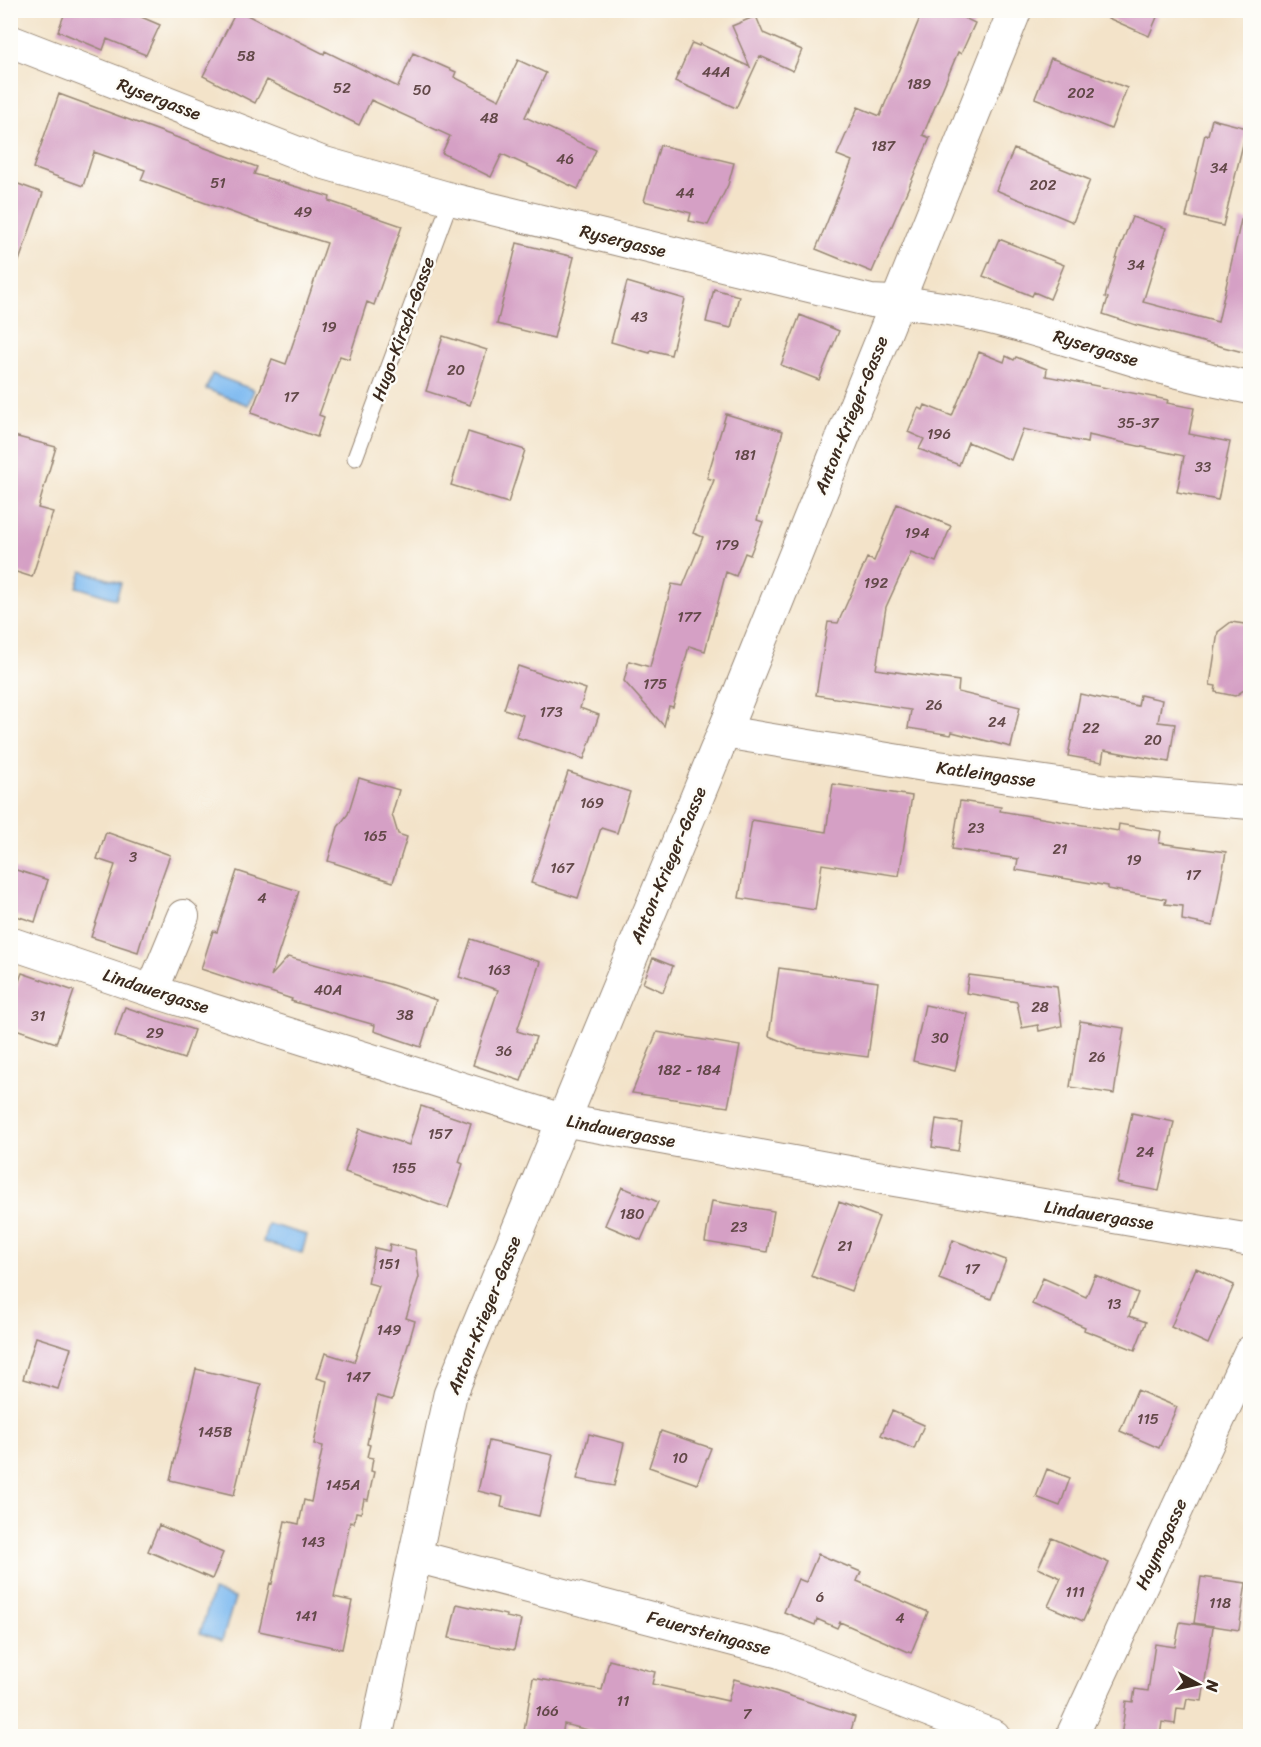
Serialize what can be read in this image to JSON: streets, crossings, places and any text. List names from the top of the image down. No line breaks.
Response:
{"streets":{"street":["Rysergasse","Anton-Krieger-Gasse","Katleingasse","Lindauergasse","Haymogasse","Feuersteingasse"],"lane":["Hugo-Kirsch-Gasse"]},"crossings":[["Rysergasse","Hugo-Kirsch-Gasse"],["Rysergasse","Anton-Krieger-Gasse"],["Anton-Krieger-Gasse","Katleingasse"],["Anton-Krieger-Gasse","Lindauergasse"],["Anton-Krieger-Gasse","Feuersteingasse"]],"house_numbers":["58","44A","189","52","50","202","48","187","46","34","51","202","44","49","34","43","19","20","17","35-37","196","181","33","194","179","192","177","175","26","173","24","22","20","169","23","165","21","3","19","167","17","4","163","40A","28","38","31","29","30","36","26","182 - 184","157","24","155","180","23","21","151","17","13","149","147","115","145B","10","145A","143","111","6","118","141","4","11","166","7"],"north":"right"}
